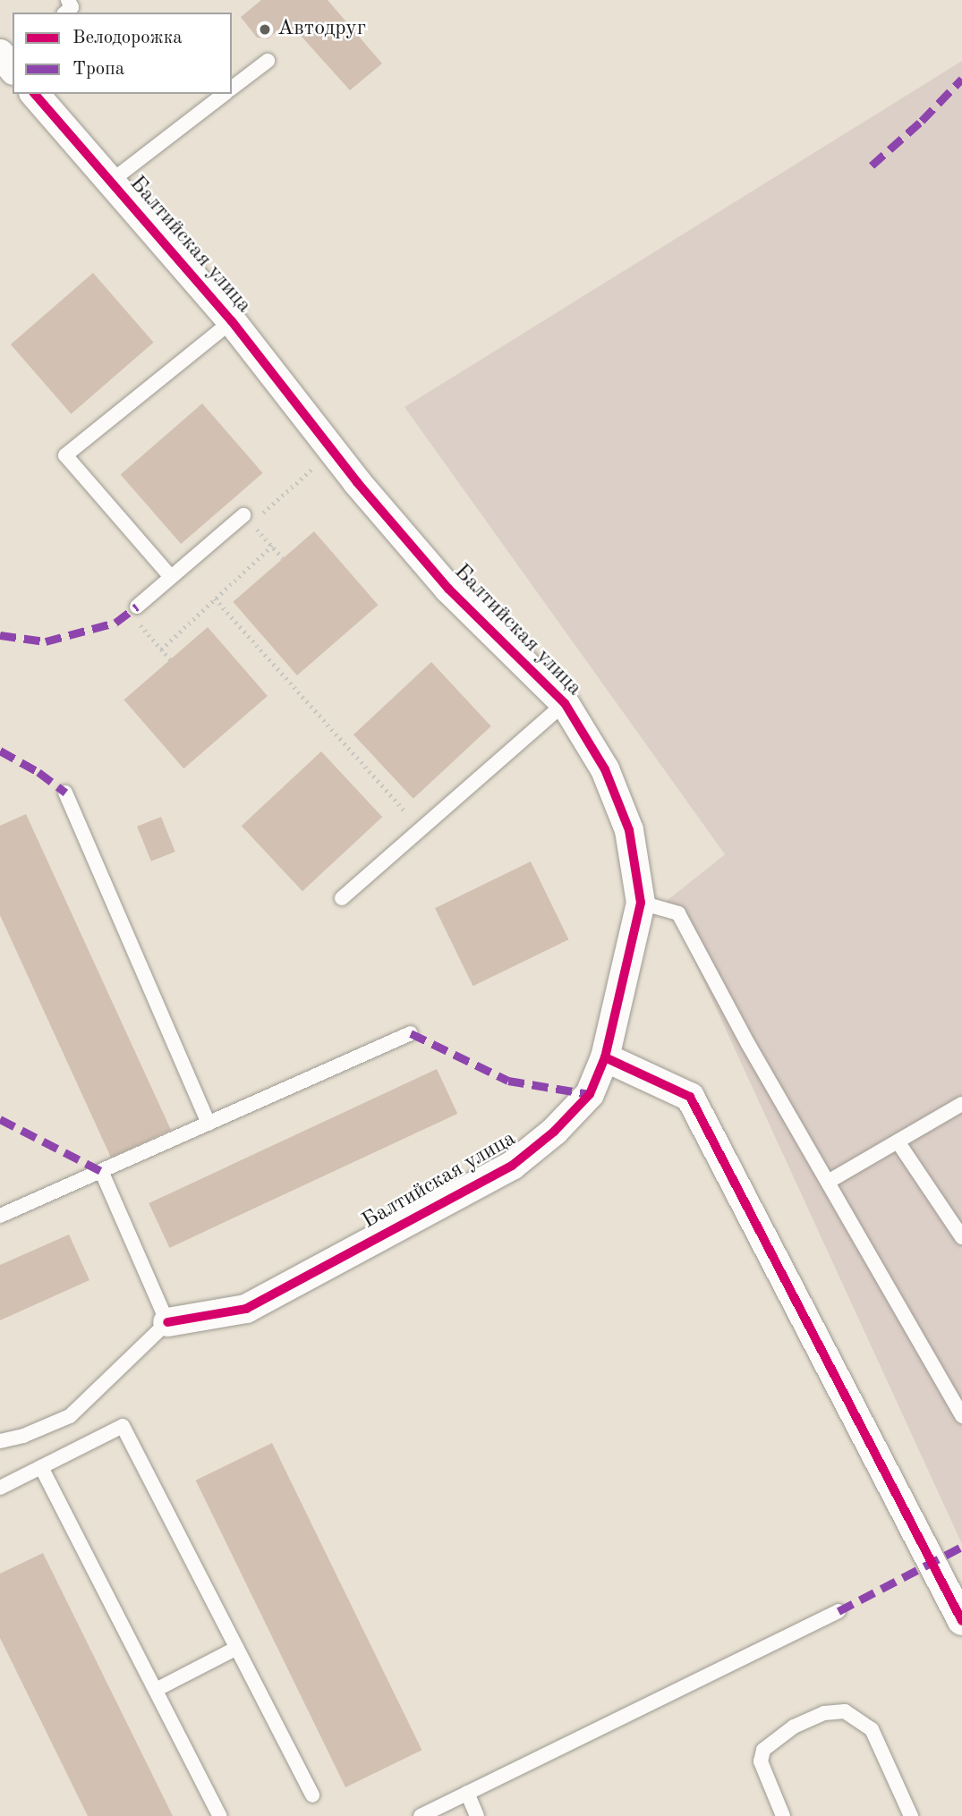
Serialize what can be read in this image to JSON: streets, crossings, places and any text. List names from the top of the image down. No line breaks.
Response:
{"streets":{"street":["Балтийская улица"]},"places":["Автодруг"],"legend":["Велодорожка","Тропа"]}
